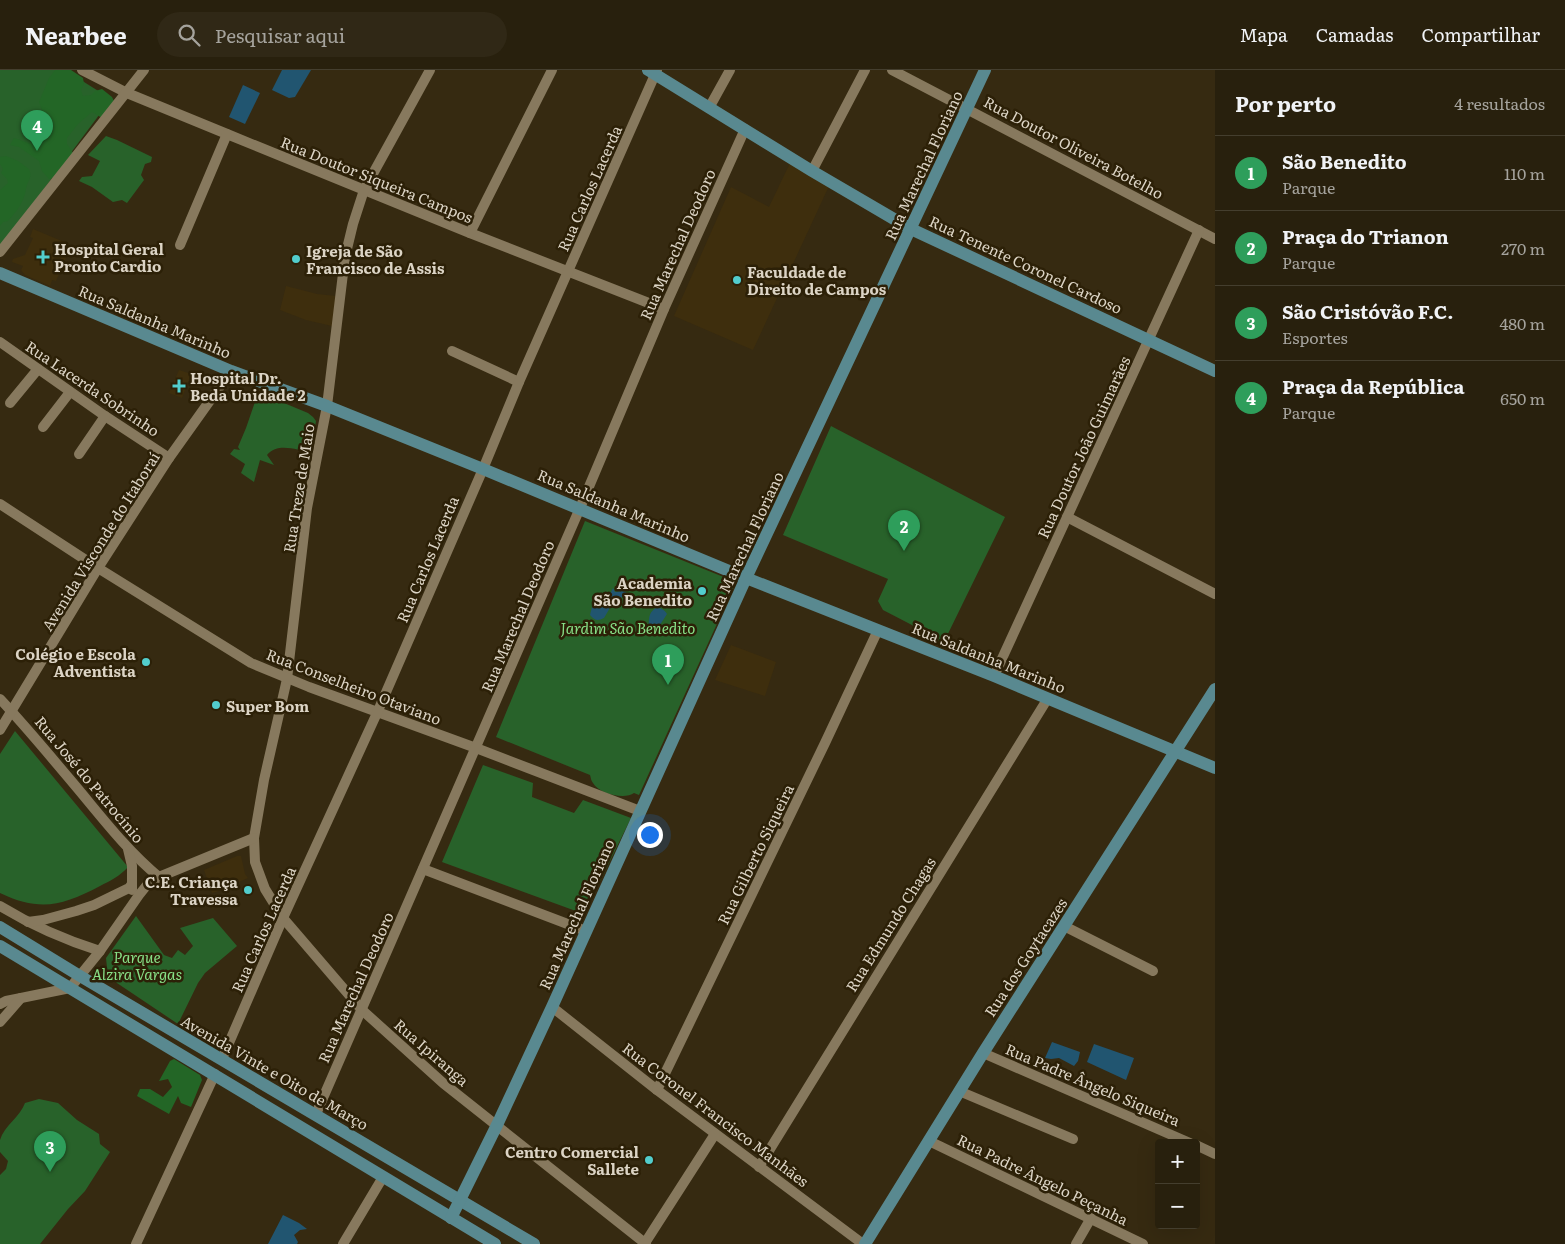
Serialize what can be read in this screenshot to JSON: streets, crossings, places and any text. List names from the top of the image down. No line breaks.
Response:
{"streets":{"main road":["Rua Marechal Floriano","Rua Tenente Coronel Cardoso","Rua Saldanha Marinho","Rua dos Goytacazes","Avenida Vinte e Oito de Março"],"street":["Rua Doutor Oliveira Botelho","Rua Doutor Siqueira Campos","Rua Carlos Lacerda","Rua Marechal Deodoro","Rua Lacerda Sobrinho","Rua Doutor João Guimarães","Rua Treze de Maio","Avenida Visconde do Itaboraí","Rua Conselheiro Otaviano","Rua José do Patrocínio","Rua Gilberto Siqueira","Rua Edmundo Chagas","Rua Ipiranga","Rua Padre Ângelo Siqueira","Rua Coronel Francisco Manhães","Rua Padre Ângelo Peçanha"]},"crossings":[["Rua Doutor Oliveira Botelho","Rua Marechal Floriano"],["Rua Doutor Oliveira Botelho","Rua Doutor João Guimarães"],["Rua Marechal Floriano","Rua Tenente Coronel Cardoso"],["Rua Marechal Floriano","Rua Saldanha Marinho"],["Rua Marechal Floriano","Rua Conselheiro Otaviano"],["Rua Marechal Floriano","Rua Ipiranga"],["Rua Marechal Floriano","Avenida Vinte e Oito de Março"],["Rua Marechal Floriano","Rua Coronel Francisco Manhães"],["Rua Doutor Siqueira Campos","Rua Carlos Lacerda"],["Rua Doutor Siqueira Campos","Rua Marechal Deodoro"],["Rua Doutor Siqueira Campos","Rua Treze de Maio"],["Rua Carlos Lacerda","Rua Tenente Coronel Cardoso"],["Rua Carlos Lacerda","Rua Saldanha Marinho"],["Rua Carlos Lacerda","Rua Conselheiro Otaviano"],["Rua Carlos Lacerda","Rua Ipiranga"],["Rua Carlos Lacerda","Avenida Vinte e Oito de Março"],["Rua Marechal Deodoro","Rua Tenente Coronel Cardoso"],["Rua Marechal Deodoro","Rua Saldanha Marinho"],["Rua Marechal Deodoro","Rua Conselheiro Otaviano"],["Rua Marechal Deodoro","Rua Ipiranga"],["Rua Marechal Deodoro","Avenida Vinte e Oito de Março"],["Rua Tenente Coronel Cardoso","Rua Doutor João Guimarães"],["Rua Saldanha Marinho","Rua Doutor João Guimarães"],["Rua Saldanha Marinho","Rua Treze de Maio"],["Rua Saldanha Marinho","Avenida Visconde do Itaboraí"],["Rua Saldanha Marinho","Rua Gilberto Siqueira"],["Rua Saldanha Marinho","Rua Edmundo Chagas"],["Rua Saldanha Marinho","Rua dos Goytacazes"],["Rua Lacerda Sobrinho","Avenida Visconde do Itaboraí"],["Rua Treze de Maio","Rua Conselheiro Otaviano"],["Rua Treze de Maio","Rua Ipiranga"],["Avenida Visconde do Itaboraí","Rua Conselheiro Otaviano"],["Avenida Visconde do Itaboraí","Rua José do Patrocínio"],["Rua Gilberto Siqueira","Rua Coronel Francisco Manhães"],["Rua Edmundo Chagas","Rua Coronel Francisco Manhães"],["Rua dos Goytacazes","Rua Padre Ângelo Siqueira"],["Rua dos Goytacazes","Rua Coronel Francisco Manhães"],["Rua dos Goytacazes","Rua Padre Ângelo Peçanha"]],"parks":["Jardim São Benedito","Parque Alzira Vargas"],"places":{"health":["Hospital Geral Pronto Cardio","Hospital Dr. Beda Unidade 2"],"other":["Igreja de São Francisco de Assis","Faculdade de Direito de Campos","Academia São Benedito","Colégio e Escola Adventista","Super Bom","C.E. Criança Travessa","Centro Comercial Sallete"]},"page":{"header":"Nearbee","search":"Pesquisar aqui","nav":["Mapa","Camadas","Compartilhar"],"heading":["Por perto","4 resultados"],"pins":["4","2","1","3"],"list":[{"mark":"1","name":"São Benedito","note":"Parque","value":"110 m"},{"mark":"2","name":"Praça do Trianon","note":"Parque","value":"270 m"},{"mark":"3","name":"São Cristóvão F.C.","note":"Esportes","value":"480 m"},{"mark":"4","name":"Praça da República","note":"Parque","value":"650 m"}],"map_buttons":["+","−"]}}
